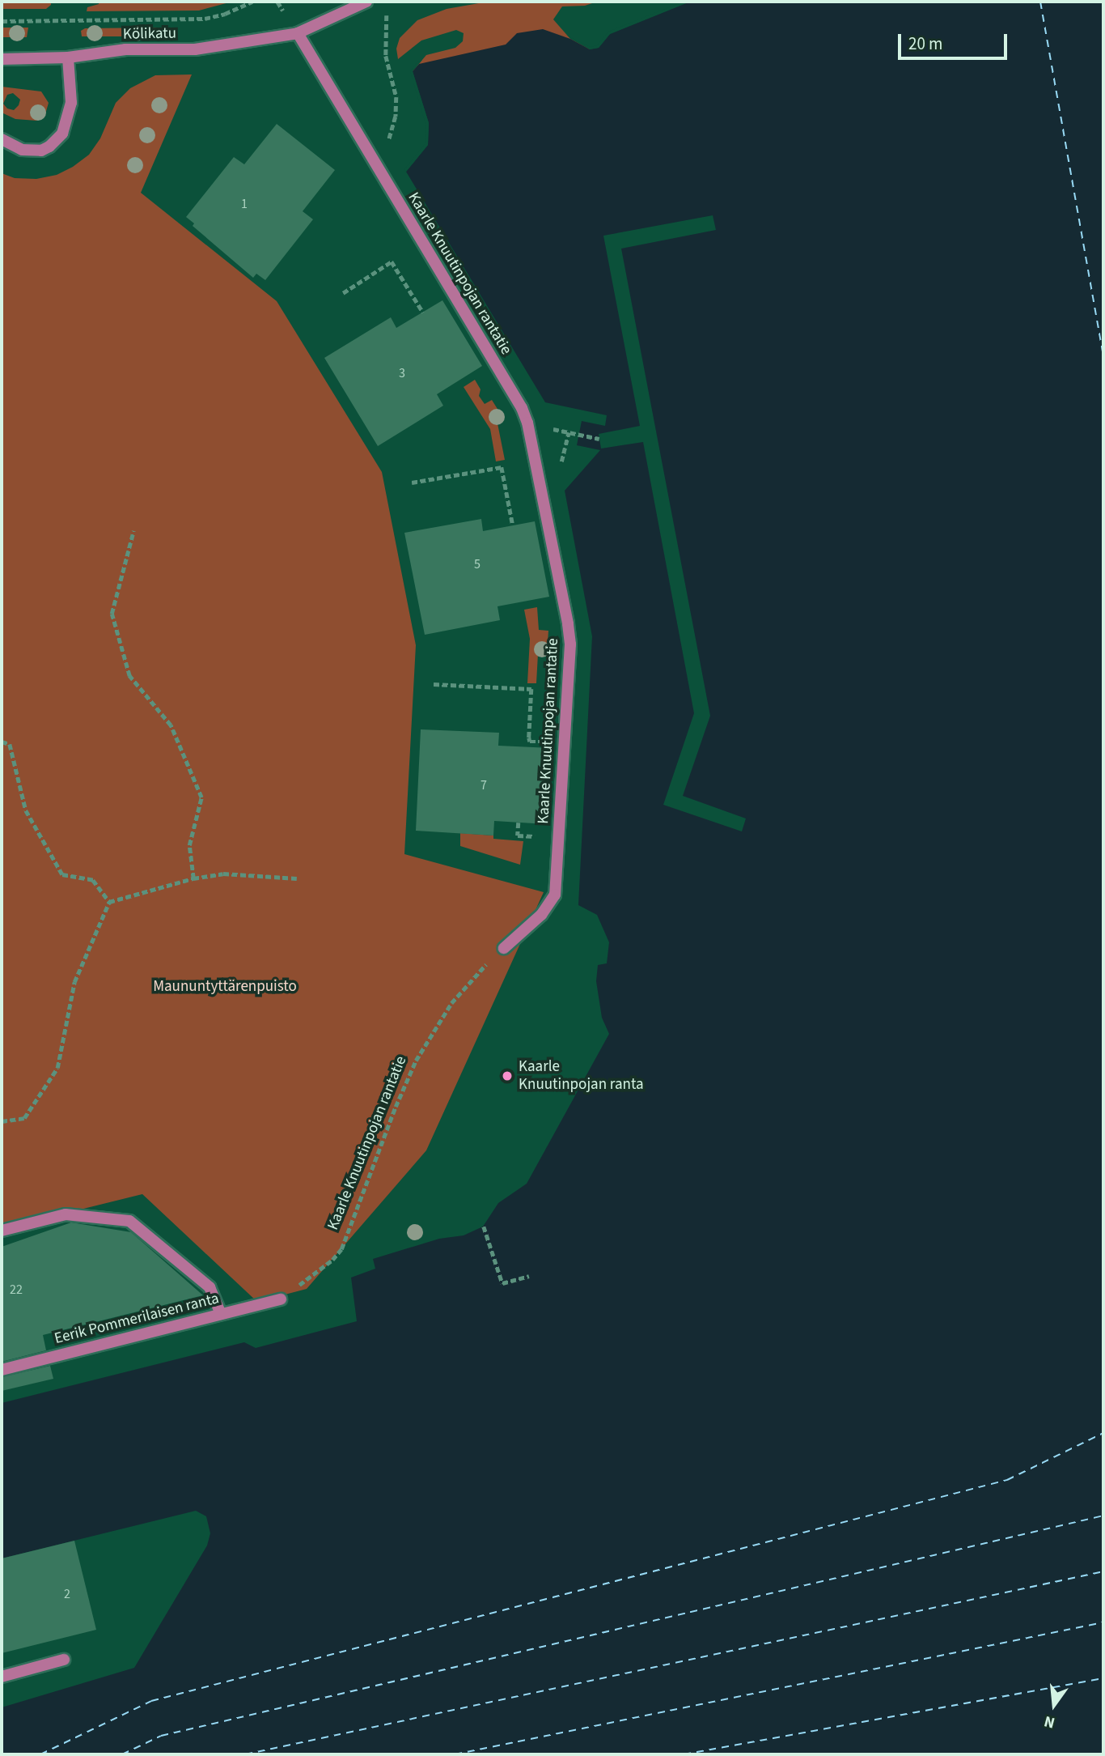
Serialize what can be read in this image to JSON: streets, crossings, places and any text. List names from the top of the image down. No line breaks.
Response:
{"streets":{"street":["Kölikatu","Kaarle Knuutinpojan rantatie","Eerik Pommerilaisen ranta"]},"crossings":[["Kölikatu","Kaarle Knuutinpojan rantatie"],["Kaarle Knuutinpojan rantatie","Eerik Pommerilaisen ranta"]],"parks":["Maununtyttärenpuisto"],"places":["Kaarle Knuutinpojan ranta"],"house_numbers":["1","3","5","7","22","2"],"scale_bar":"20 m","north":"bottom"}
